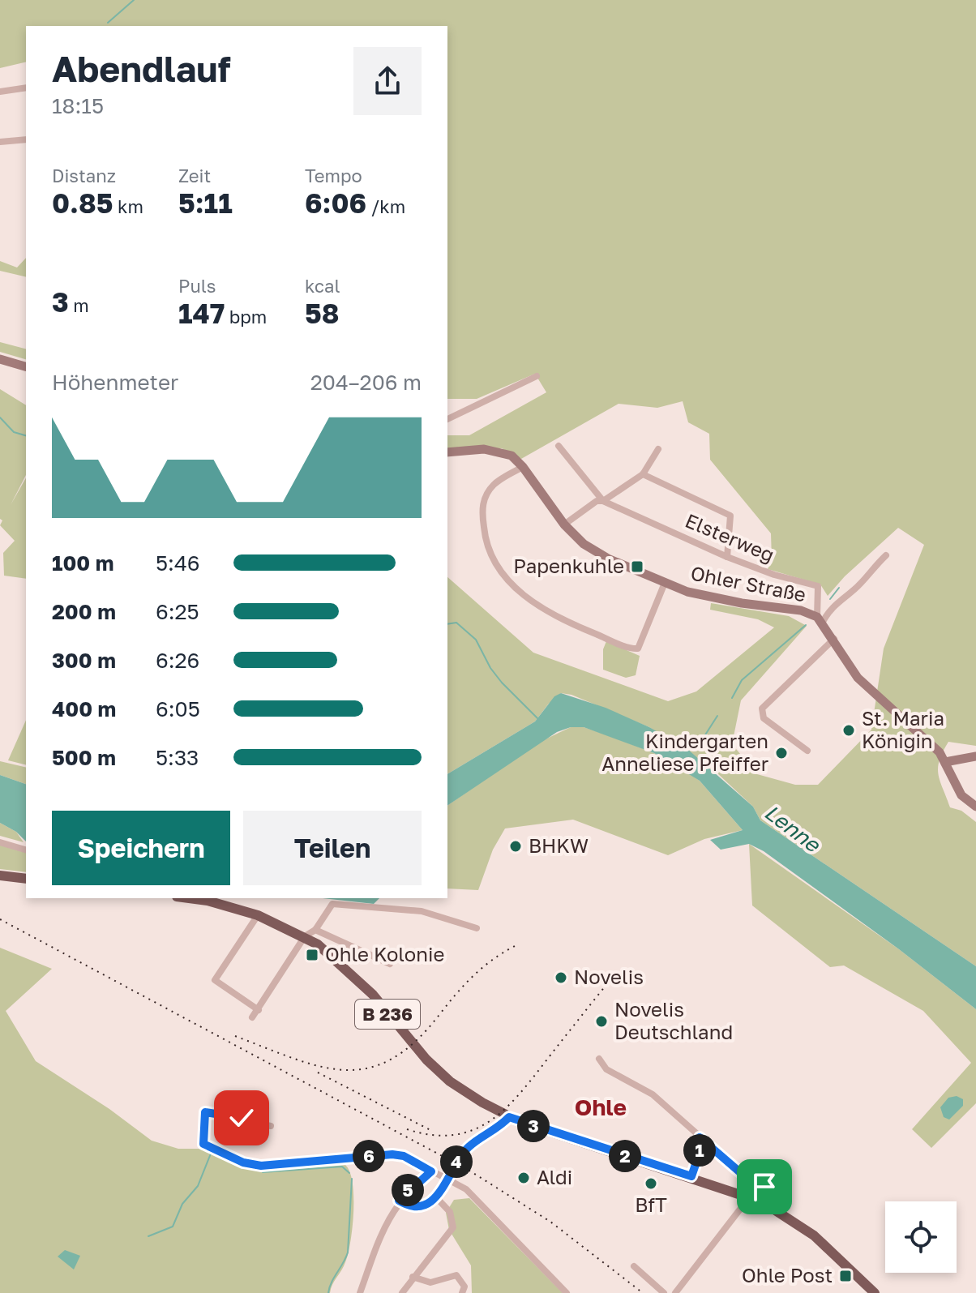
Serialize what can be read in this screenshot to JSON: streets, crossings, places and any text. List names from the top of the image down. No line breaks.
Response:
{"streets":{"main road":["B 236"],"street":["Elsterweg","Ohler Straße"]},"crossings":[["Elsterweg","Ohler Straße"]],"districts":["Ohle"],"water":["Lenne"],"places":{"transit":["Papenkuhle","Ohle Kolonie","Ohle Post"],"other":["St. Maria Königin","Kindergarten Anneliese Pfeiffer","BHKW","Novelis","Novelis Deutschland","Aldi","BfT"]},"page":{"heading":["Abendlauf","18:15"],"stats":[["Distanz","0.85 km"],["Zeit","5:11"],["Tempo","6:06 /km"],["3 m"],["Puls","147 bpm"],["kcal","58"]],"chart":["Höhenmeter","204–206 m"],"list":[{"name":"100 m","note":"5:46"},{"name":"200 m","note":"6:25"},{"name":"300 m","note":"6:26"},{"name":"400 m","note":"6:05"},{"name":"500 m","note":"5:33"}],"buttons":["Speichern","Teilen"],"pins":["3","1","2","6","4","5"]}}
